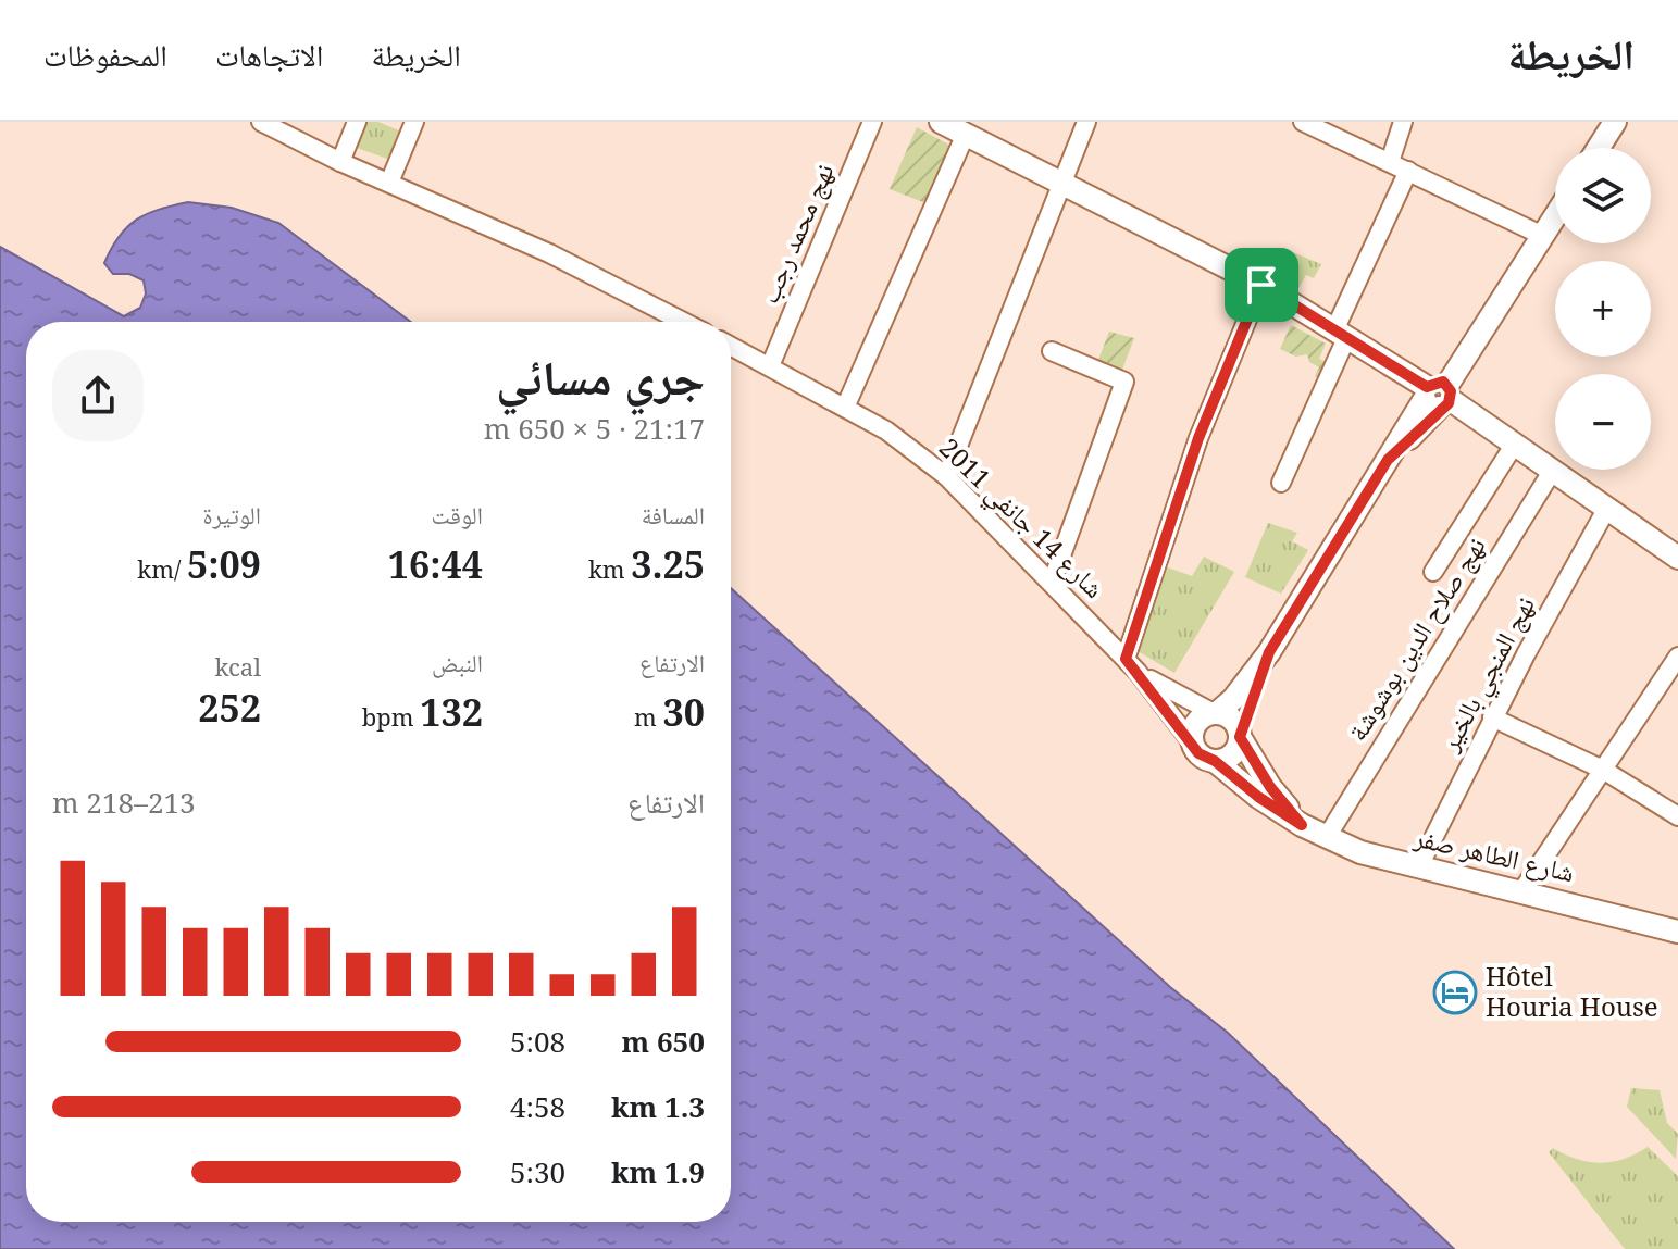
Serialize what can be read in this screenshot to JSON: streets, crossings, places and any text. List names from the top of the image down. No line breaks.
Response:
{"streets":{"main road":["شارع الطاهر صفر"],"street":["نهج محمد رجب","شارع 14 جانفي 2011","نهج صلاح الدين بوشوشة","نهج المنجي بالخير"]},"crossings":[["نهج محمد رجب","شارع 14 جانفي 2011"],["شارع 14 جانفي 2011","شارع الطاهر صفر"],["نهج صلاح الدين بوشوشة","شارع الطاهر صفر"],["نهج المنجي بالخير","شارع الطاهر صفر"]],"places":{"hotel":["Hôtel Houria House"]},"page":{"header":"الخريطة","nav":["الخريطة","الاتجاهات","المحفوظات"],"map_buttons":["+","−"],"heading":["جري مسائي","21:17 · 5 × 650 m"],"stats":[["المسافة","3.25 km"],["الوقت","16:44"],["الوتيرة","5:09 /km"],["الارتفاع","30 m"],["النبض","132 bpm"],["kcal","252"]],"chart":["الارتفاع","213–218 m"],"list":[{"name":"650 m","note":"5:08"},{"name":"1.3 km","note":"4:58"},{"name":"1.9 km","note":"5:30"}]}}
